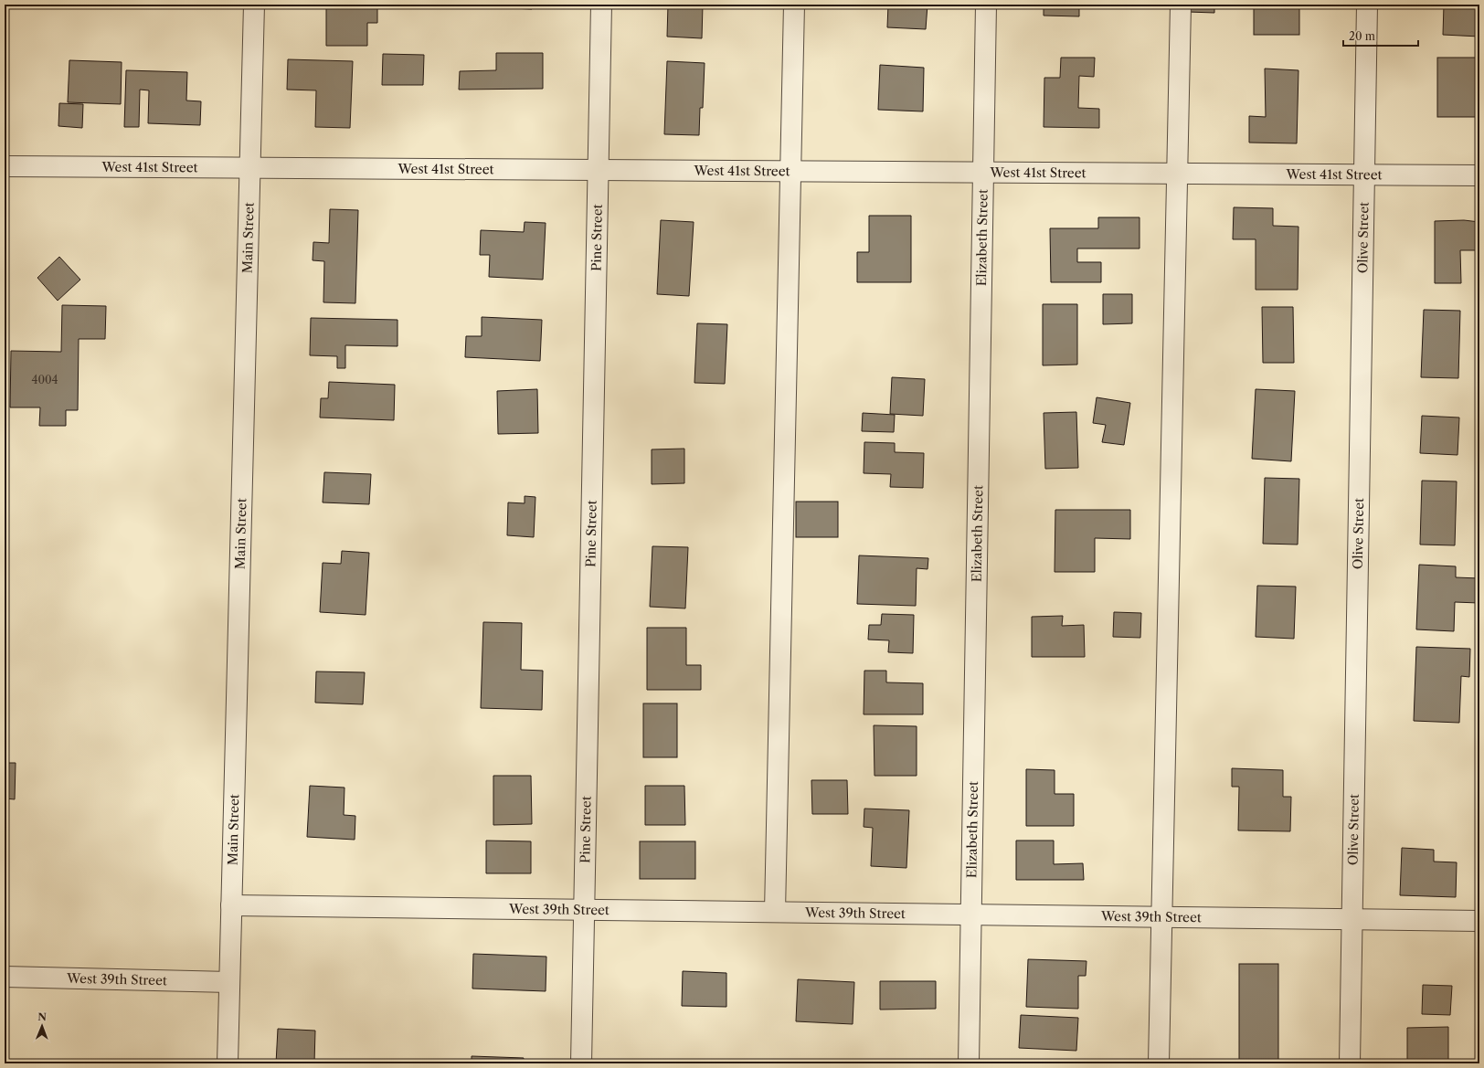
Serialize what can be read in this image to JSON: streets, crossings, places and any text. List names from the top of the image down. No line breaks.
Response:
{"streets":{"street":["West 41st Street","Main Street","Pine Street","Elizabeth Street","Olive Street","West 39th Street"]},"crossings":[["West 41st Street","Main Street"],["West 41st Street","Pine Street"],["West 41st Street","Elizabeth Street"],["West 41st Street","Olive Street"],["Main Street","West 39th Street"],["Pine Street","West 39th Street"],["Elizabeth Street","West 39th Street"],["Olive Street","West 39th Street"]],"house_numbers":["4004"],"scale_bar":"20 m","north":"top"}
